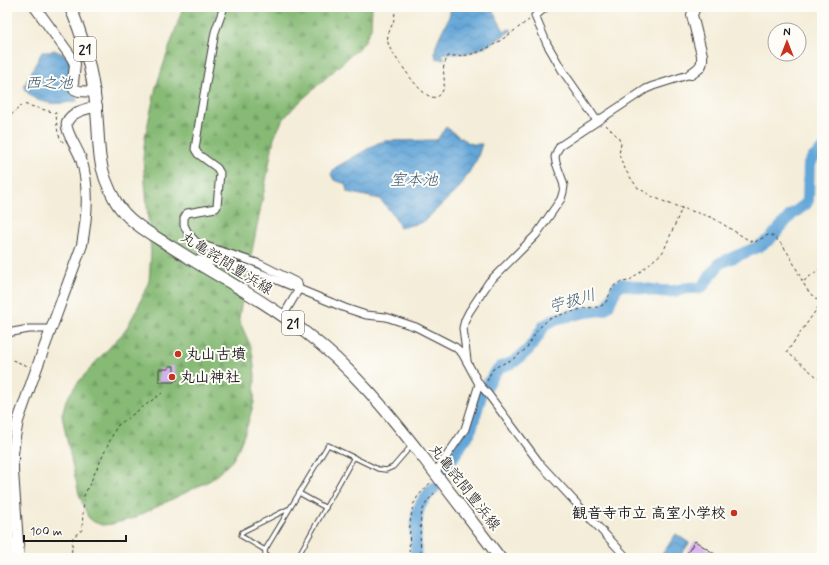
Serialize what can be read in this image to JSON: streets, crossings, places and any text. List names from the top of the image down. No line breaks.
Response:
{"streets":{"main road":["21","丸亀詫間豊浜線"]},"water":["西之池","室本池","苧扱川"],"places":["丸山古墳","丸山神社","観音寺市立 高室小学校"],"scale_bar":"100 m","north":"top"}
